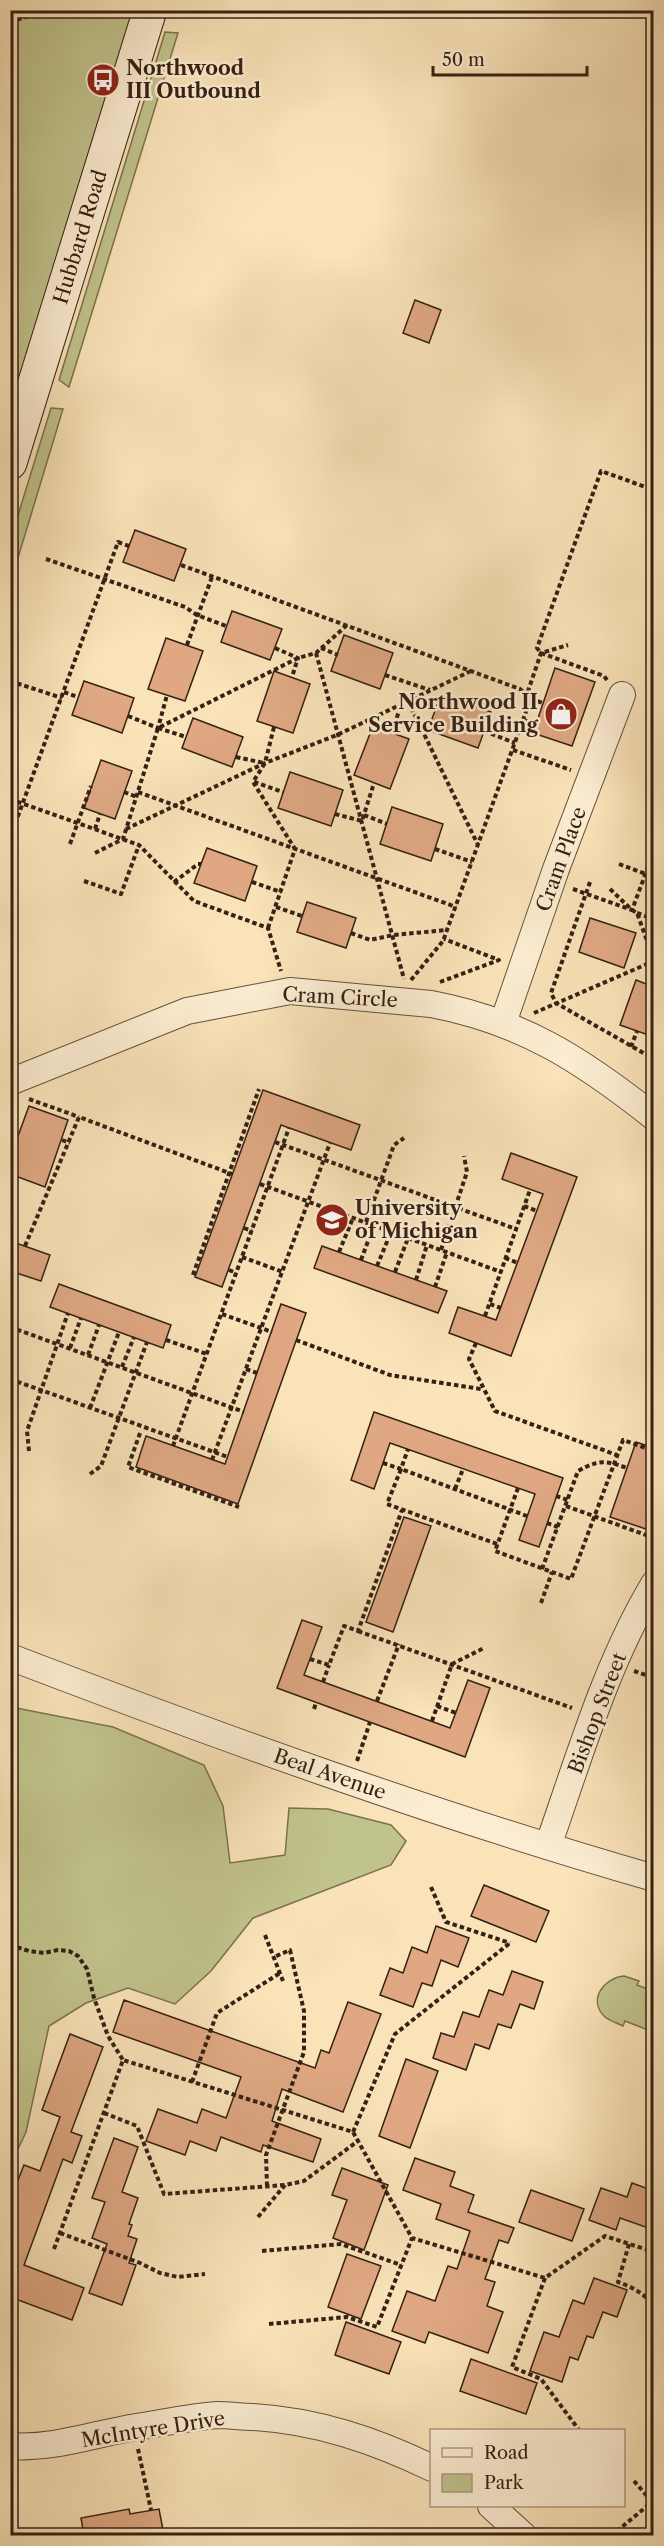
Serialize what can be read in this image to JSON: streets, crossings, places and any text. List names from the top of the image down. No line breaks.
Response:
{"streets":{"street":["Hubbard Road","Cram Place","Cram Circle","Bishop Street","Beal Avenue","McIntyre Drive"]},"crossings":[["Cram Place","Cram Circle"],["Bishop Street","Beal Avenue"]],"places":{"bus stop":["Northwood III Outbound"],"shop":["Northwood II Service Building"],"school or university":["University of Michigan"]},"legend":["Road","Park"],"scale_bar":"50 m"}
